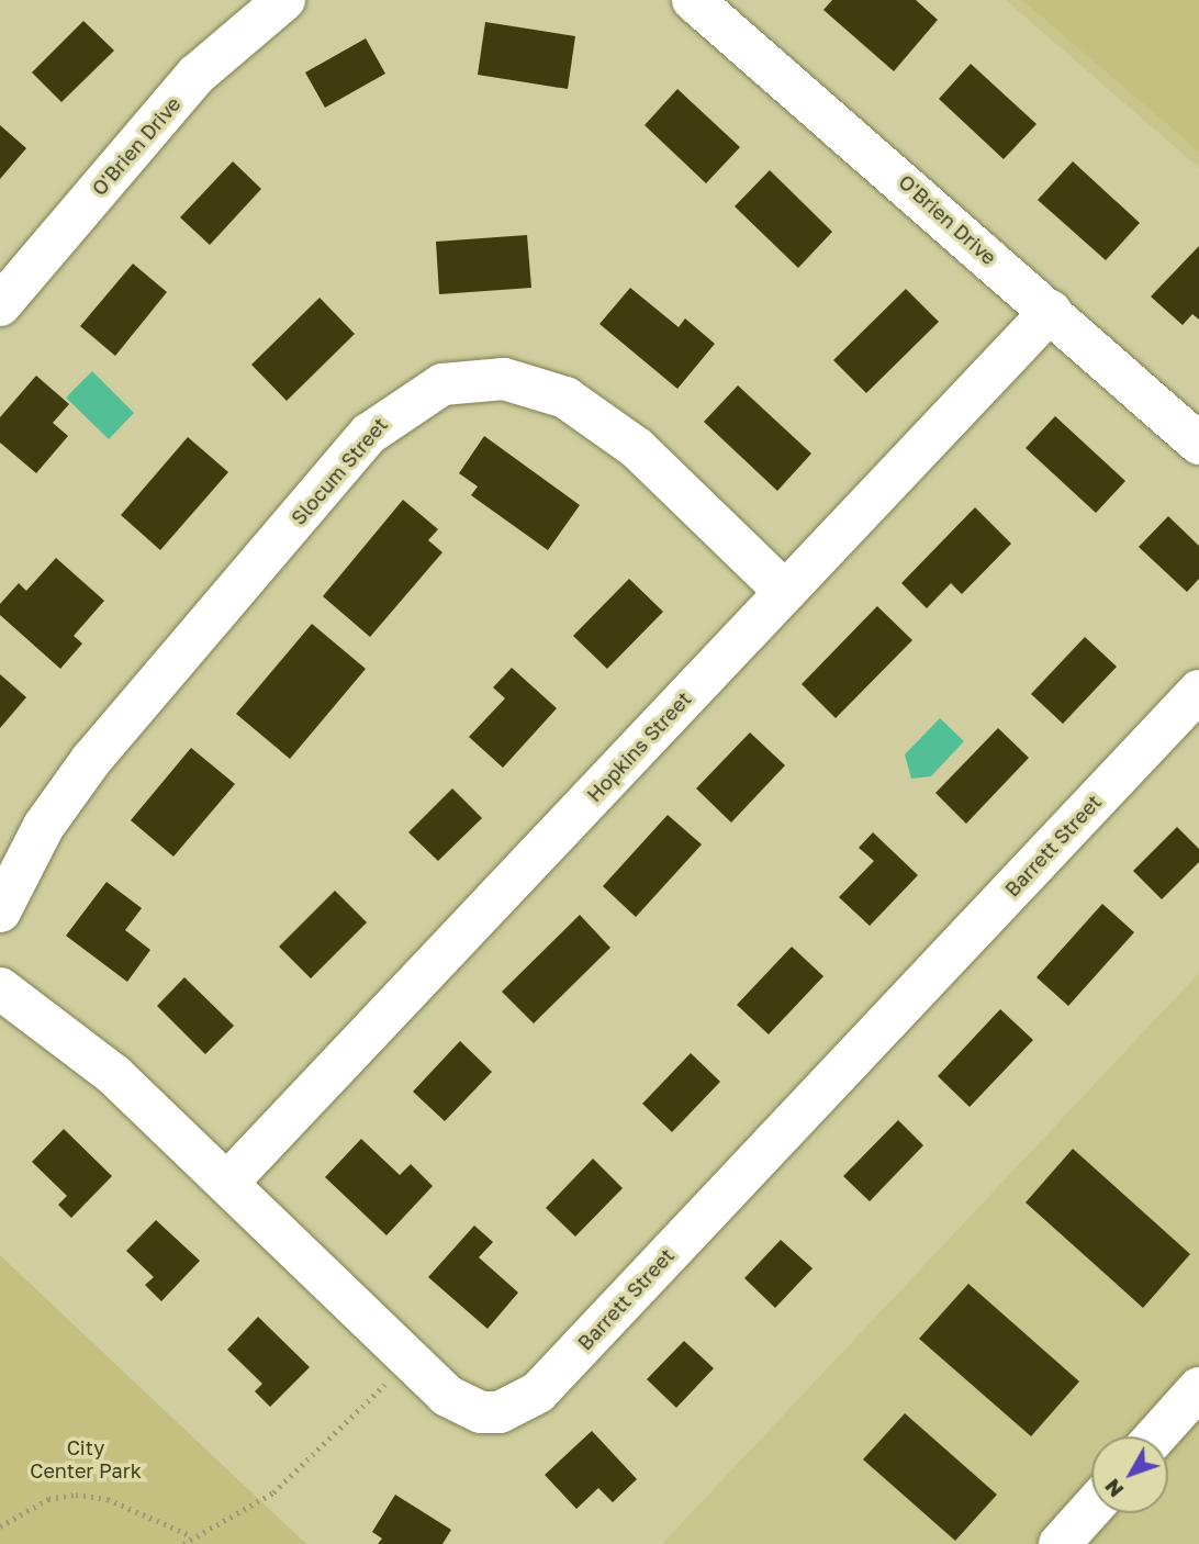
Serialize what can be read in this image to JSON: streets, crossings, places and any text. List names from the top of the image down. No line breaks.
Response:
{"streets":{"street":["O'Brien Drive","Slocum Street","Hopkins Street","Barrett Street"]},"crossings":[["O'Brien Drive","Hopkins Street"],["Slocum Street","Hopkins Street"],["Hopkins Street","Barrett Street"]],"parks":["City Center Park"],"north":"bottom left"}
